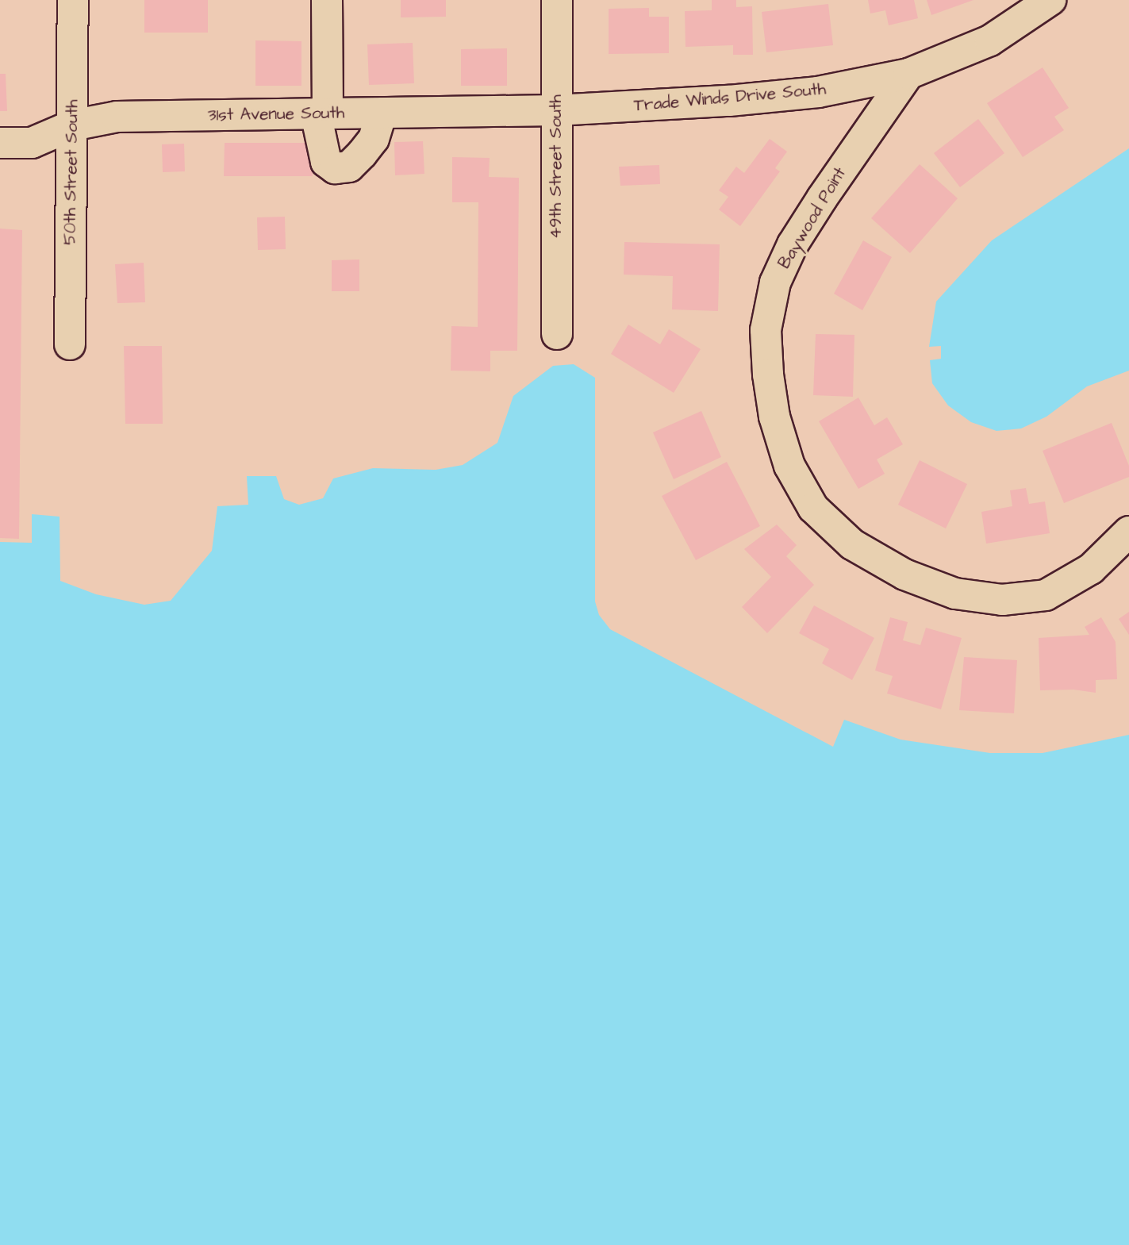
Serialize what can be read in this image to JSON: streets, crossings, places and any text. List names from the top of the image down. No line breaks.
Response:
{"streets":{"street":["Trade Winds Drive South","31st Avenue South","49th Street South","50th Street South","Baywood Point"]},"crossings":[["Trade Winds Drive South","31st Avenue South"],["Trade Winds Drive South","49th Street South"],["Trade Winds Drive South","Baywood Point"],["31st Avenue South","49th Street South"],["31st Avenue South","50th Street South"]]}
